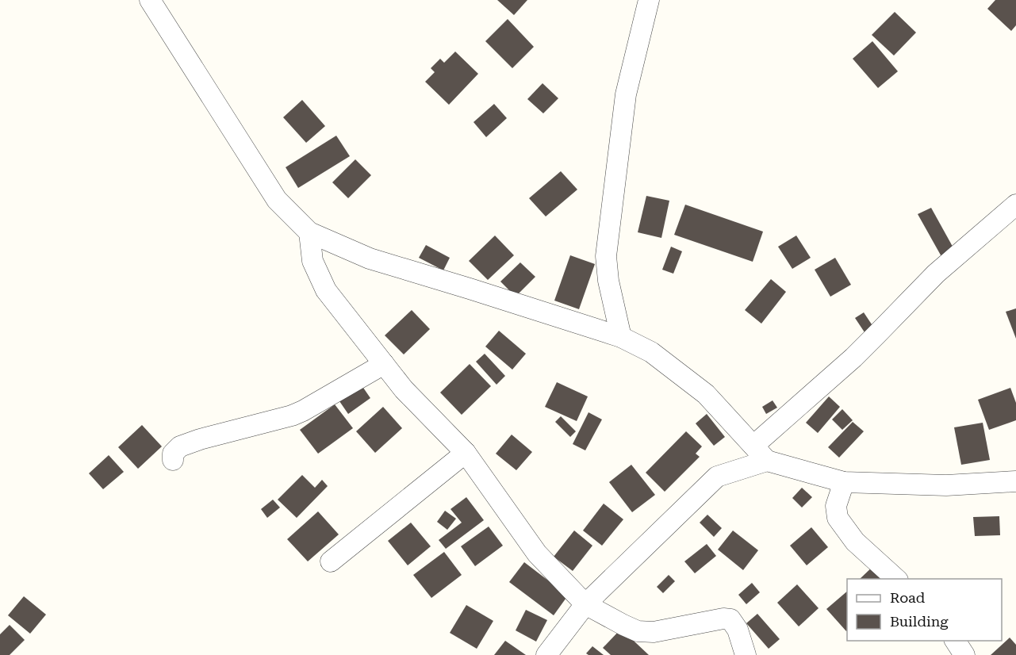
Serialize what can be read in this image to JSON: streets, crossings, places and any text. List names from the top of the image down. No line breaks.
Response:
{"legend":["Road","Building"]}
